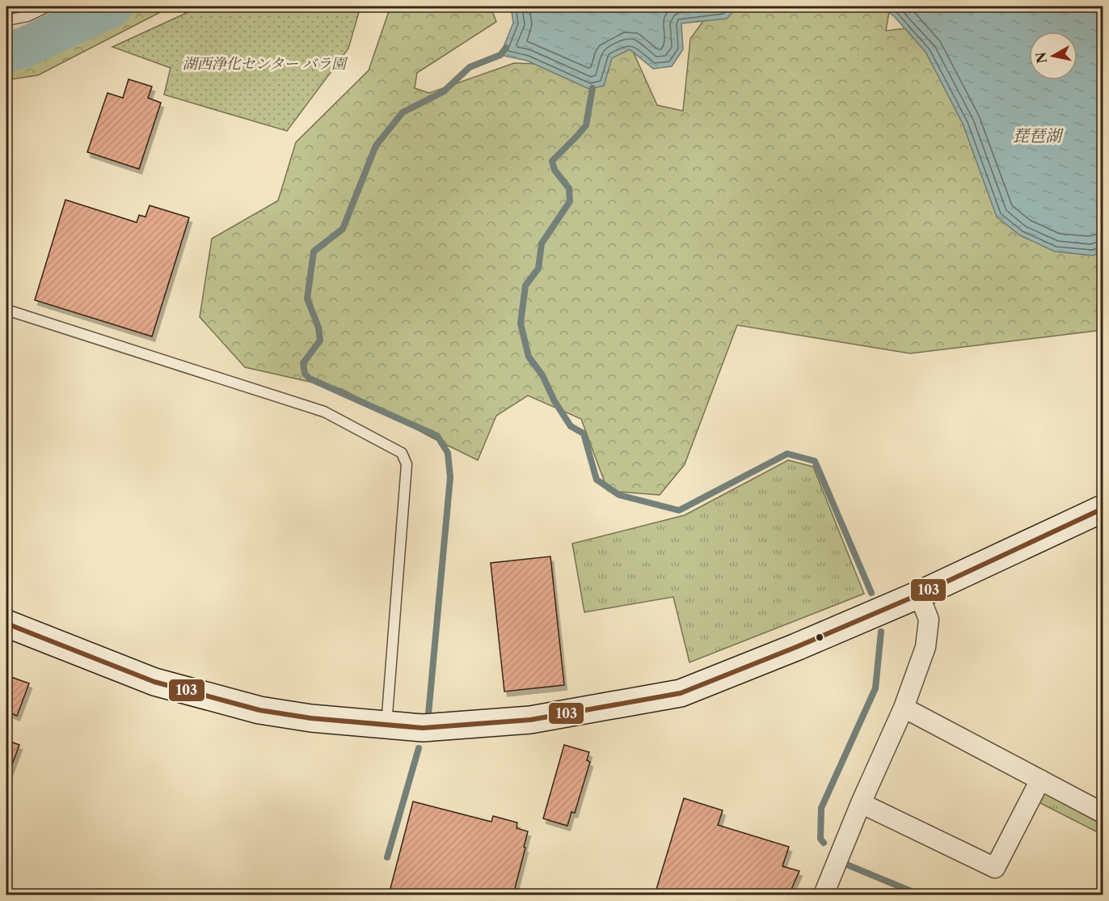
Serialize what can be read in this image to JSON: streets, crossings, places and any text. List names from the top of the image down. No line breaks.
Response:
{"water":["琵琶湖"],"parks":["湖西浄化センター バラ園"],"lines":["transit line 103"],"north":"left"}
